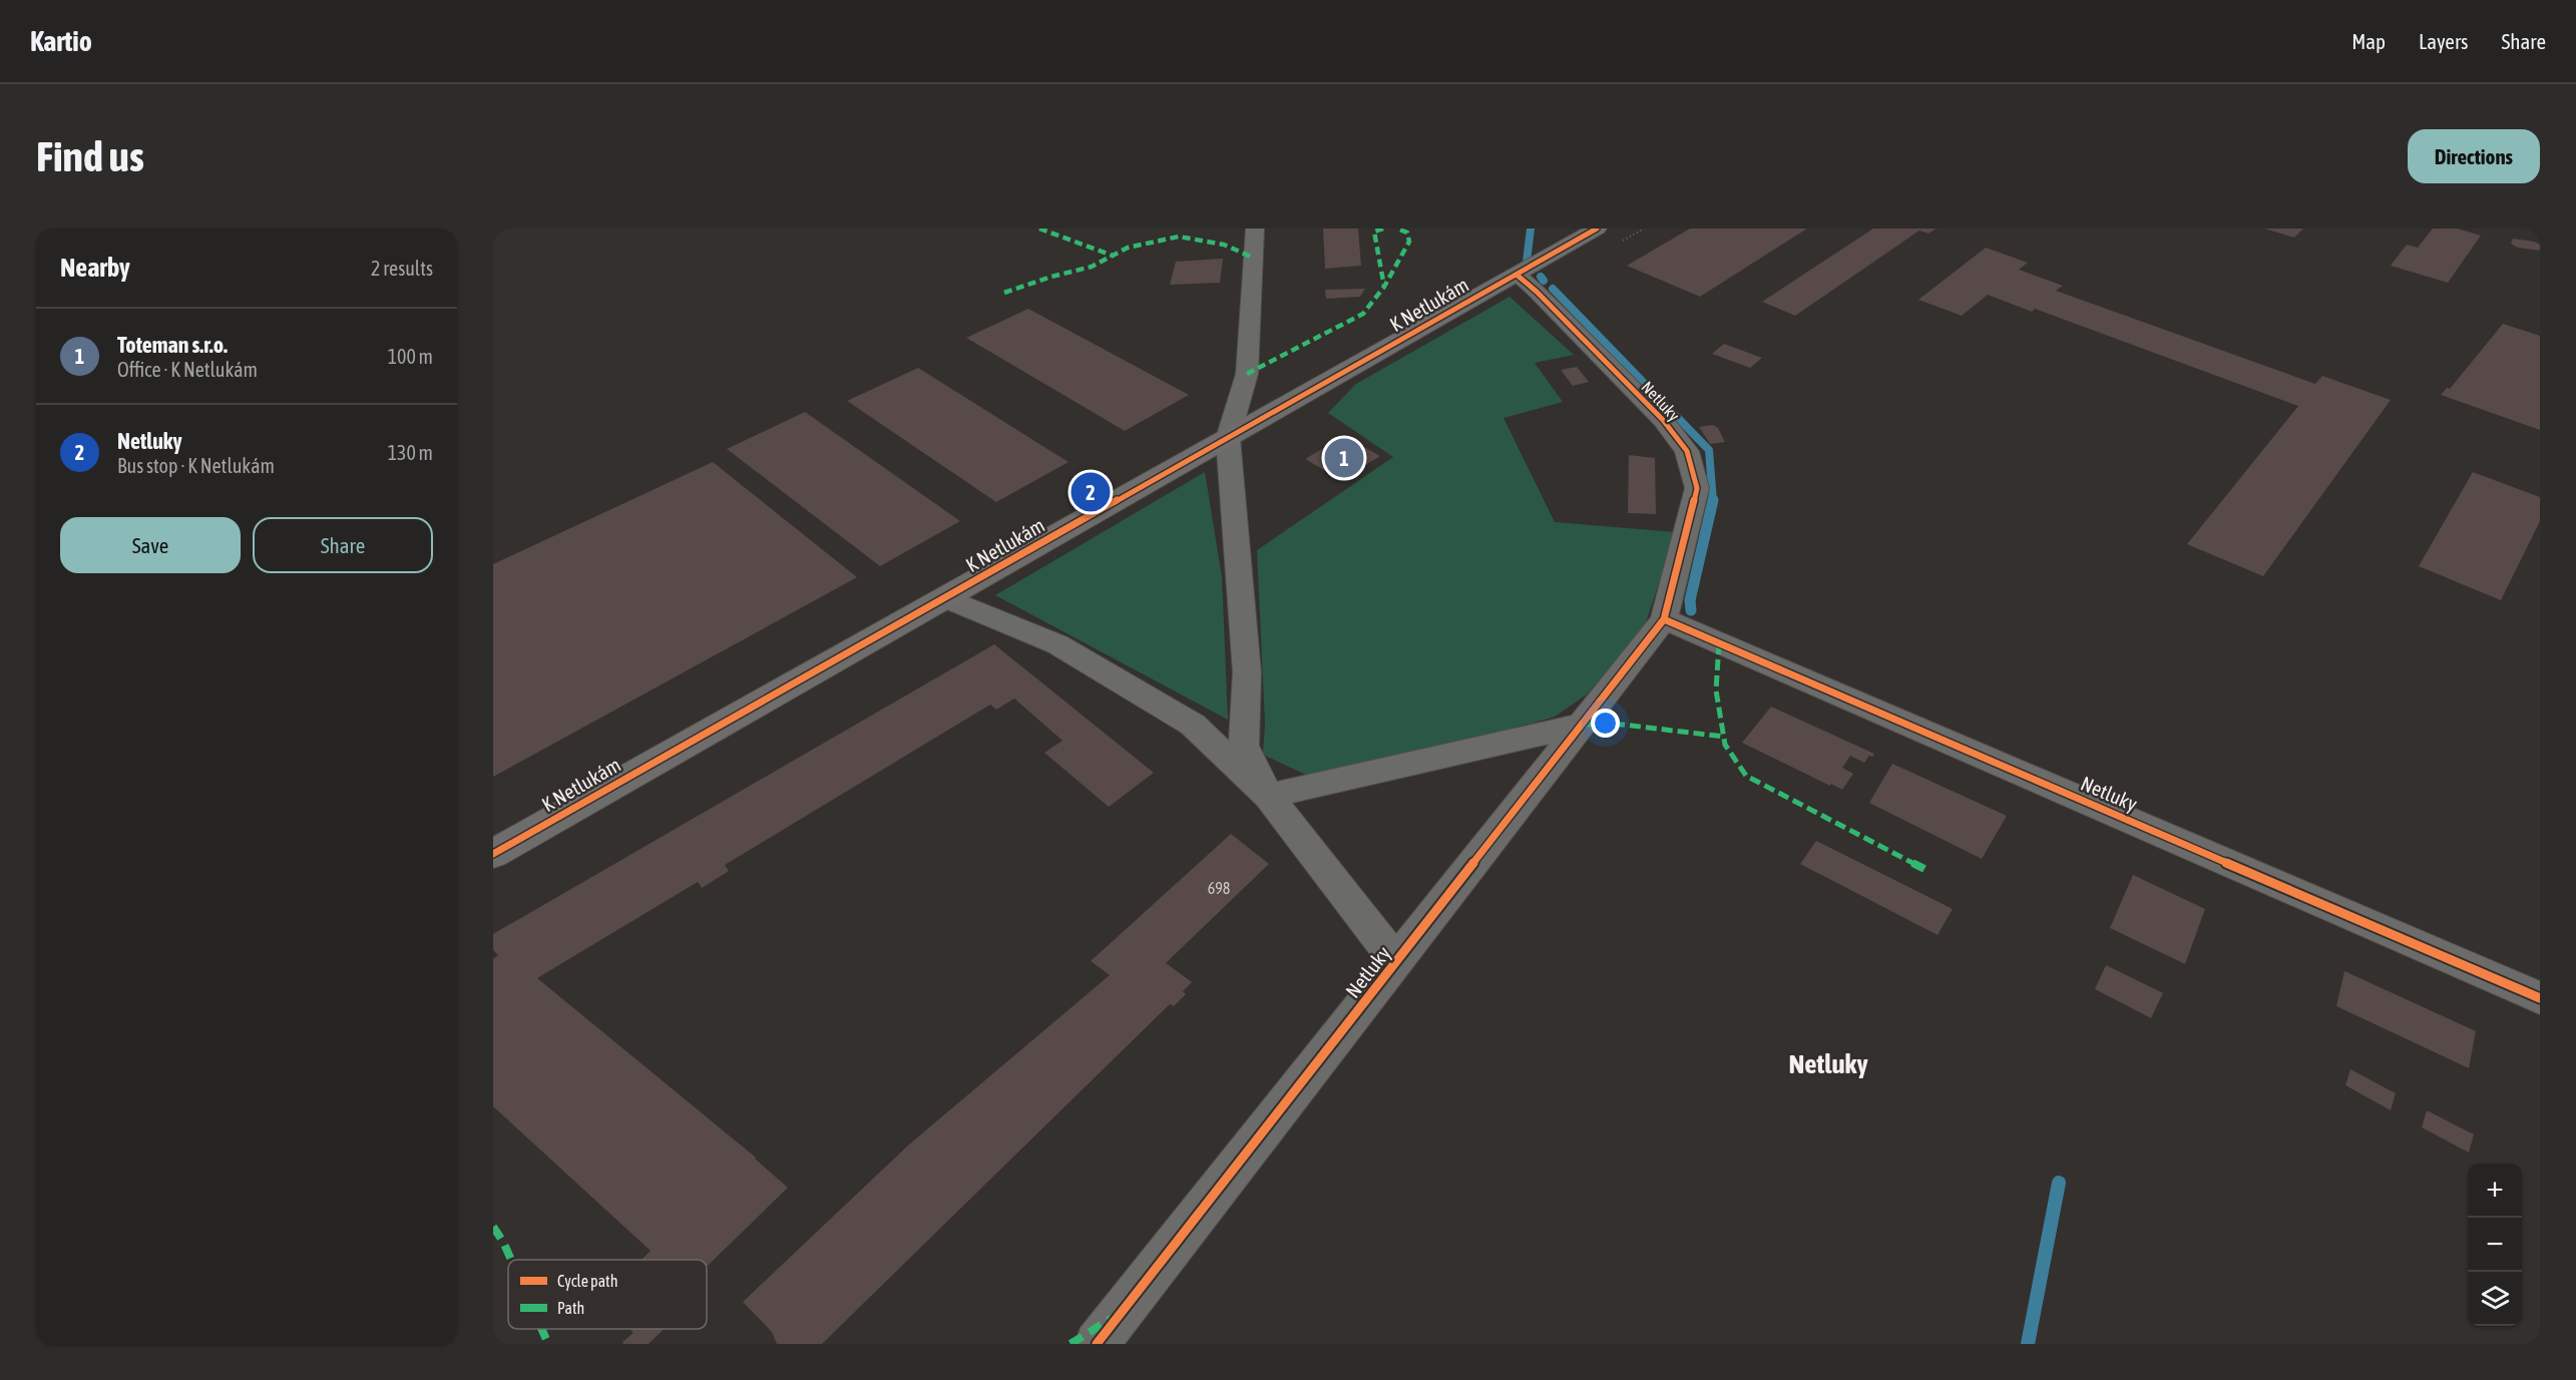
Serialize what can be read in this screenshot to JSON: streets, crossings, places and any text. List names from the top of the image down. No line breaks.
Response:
{"streets":{"street":["K Netlukám","Netluky"]},"crossings":[["K Netlukám","Netluky"]],"districts":["Netluky"],"house_numbers":["698"],"legend":["Cycle path","Path"],"page":{"header":"Kartio","nav":["Map","Layers","Share"],"buttons":["Directions",["Save","Share"]],"title":"Find us","heading":["Nearby","2 results"],"list":[{"mark":"1","name":"Toteman s.r.o.","note":"Office · K Netlukám","value":"100 m"},{"mark":"2","name":"Netluky","note":"Bus stop · K Netlukám","value":"130 m"}],"pins":["1","2"],"map_buttons":["+","−"]}}
